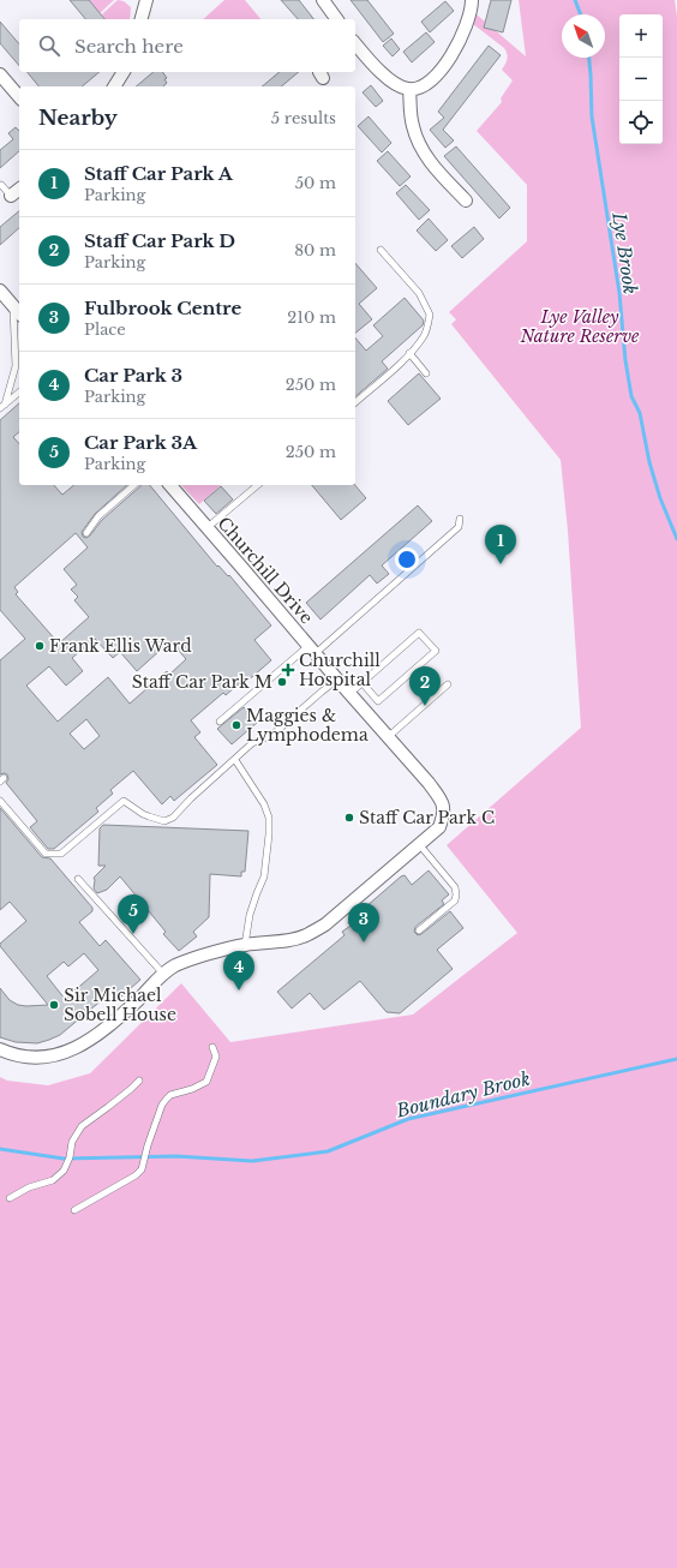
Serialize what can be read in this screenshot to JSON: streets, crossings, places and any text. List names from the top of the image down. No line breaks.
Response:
{"streets":{"street":["Churchill Drive"]},"water":["Lye Brook","Boundary Brook"],"parks":["Lye Valley Nature Reserve"],"places":{"other":["Frank Ellis Ward","Staff Car Park M","Maggies & Lymphodema","Staff Car Park C","Sir Michael Sobell House"],"health":["Churchill Hospital"]},"north":"top left","page":{"map_buttons":["+","−"],"search":"Search here","heading":["Nearby","5 results"],"list":[{"mark":"1","name":"Staff Car Park A","note":"Parking","value":"50 m"},{"mark":"2","name":"Staff Car Park D","note":"Parking","value":"80 m"},{"mark":"3","name":"Fulbrook Centre","note":"Place","value":"210 m"},{"mark":"4","name":"Car Park 3","note":"Parking","value":"250 m"},{"mark":"5","name":"Car Park 3A","note":"Parking","value":"250 m"}],"pins":["1","2","5","3","4"]}}
